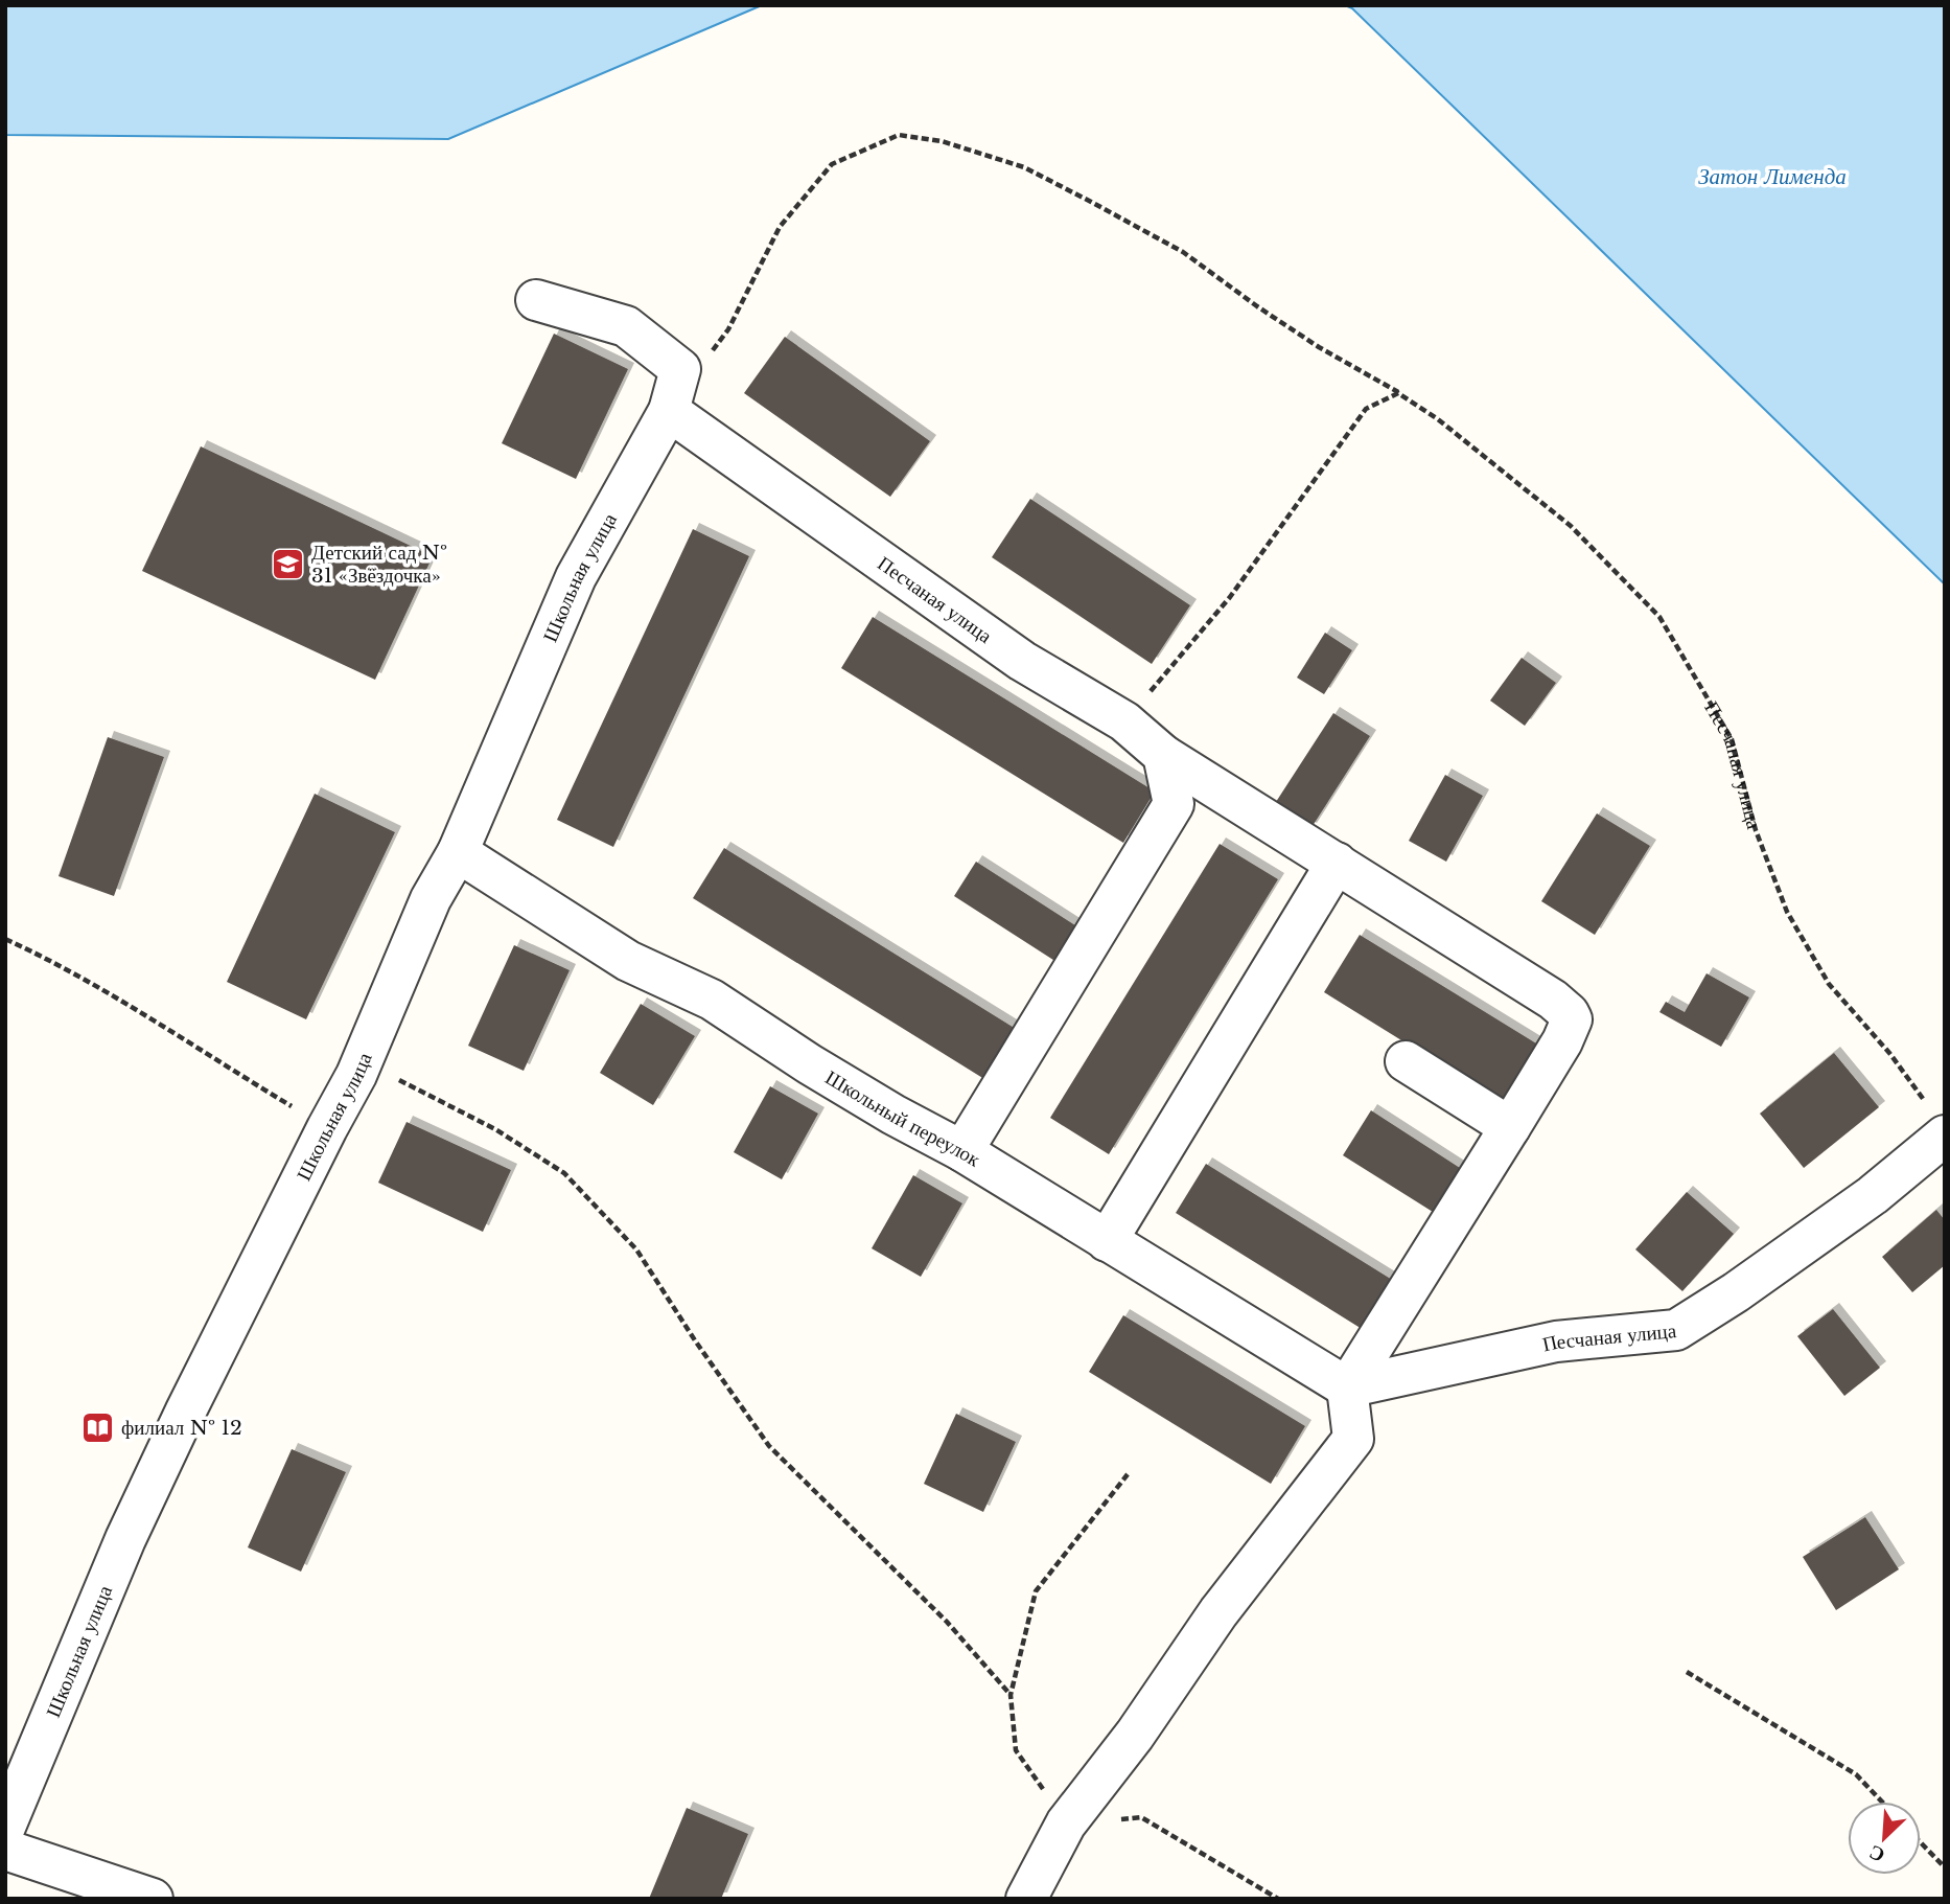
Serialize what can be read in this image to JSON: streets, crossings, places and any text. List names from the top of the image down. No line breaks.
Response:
{"streets":{"street":["Школьная улица","Песчаная улица","Школьный переулок"]},"crossings":[["Школьная улица","Песчаная улица"],["Школьная улица","Школьный переулок"],["Песчаная улица","Школьный переулок"]],"water":["Затон Лименда"],"places":{"school or university":["Детский сад № 31 «Звёздочка»"],"library":["филиал № 12"]},"north":"bottom left"}
